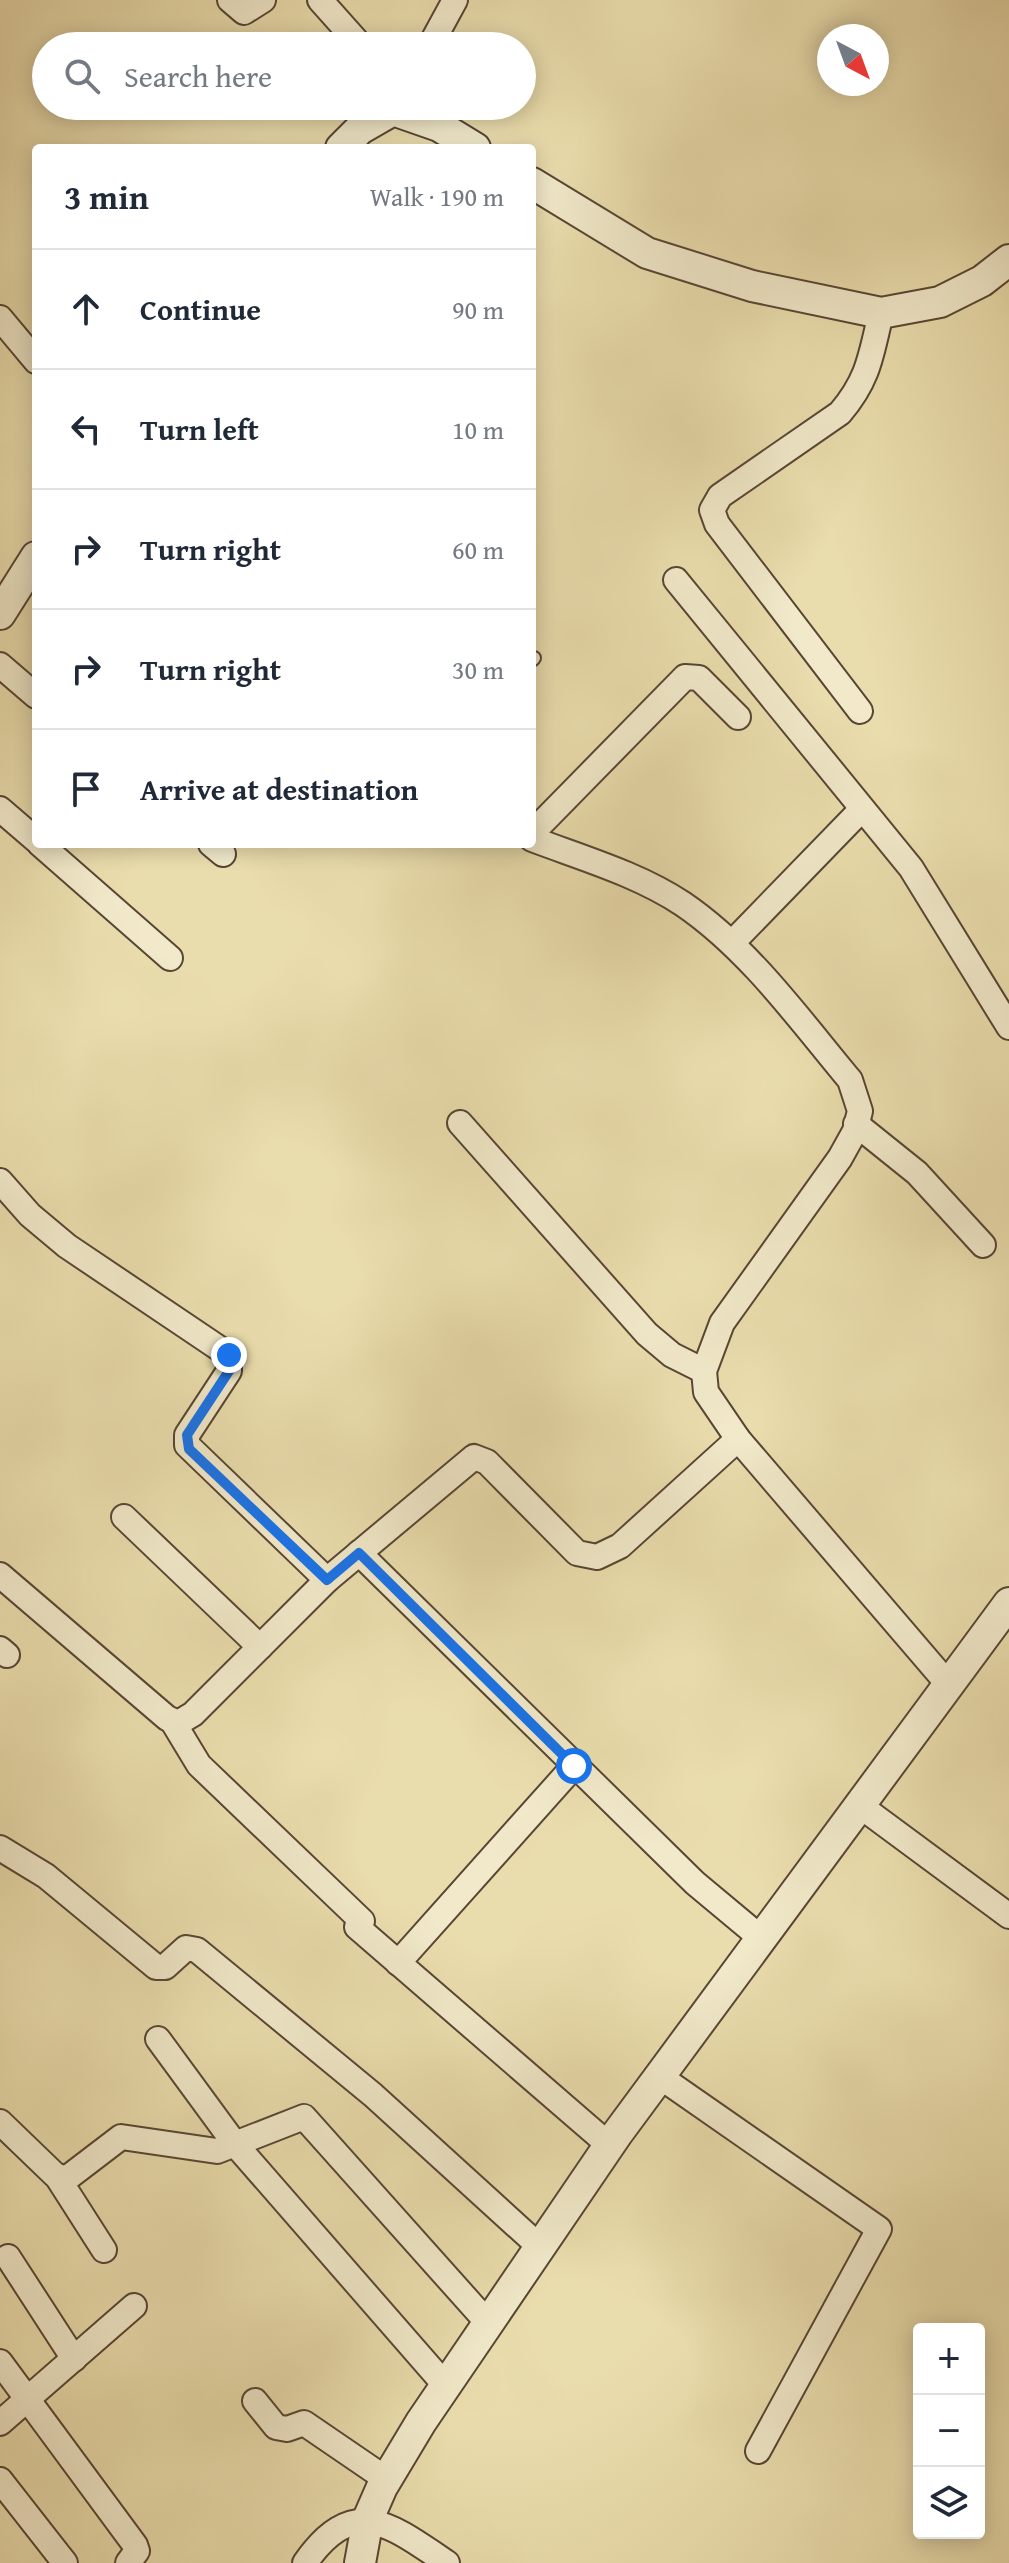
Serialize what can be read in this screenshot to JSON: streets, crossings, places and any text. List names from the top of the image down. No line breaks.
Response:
{"north":"bottom right","page":{"search":"Search here","heading":["3 min","Walk · 190 m"],"list":[["Continue","90 m"],["Turn left","10 m"],["Turn right","60 m"],["Turn right","30 m"],"Arrive at destination"],"map_buttons":["+","−"]}}
